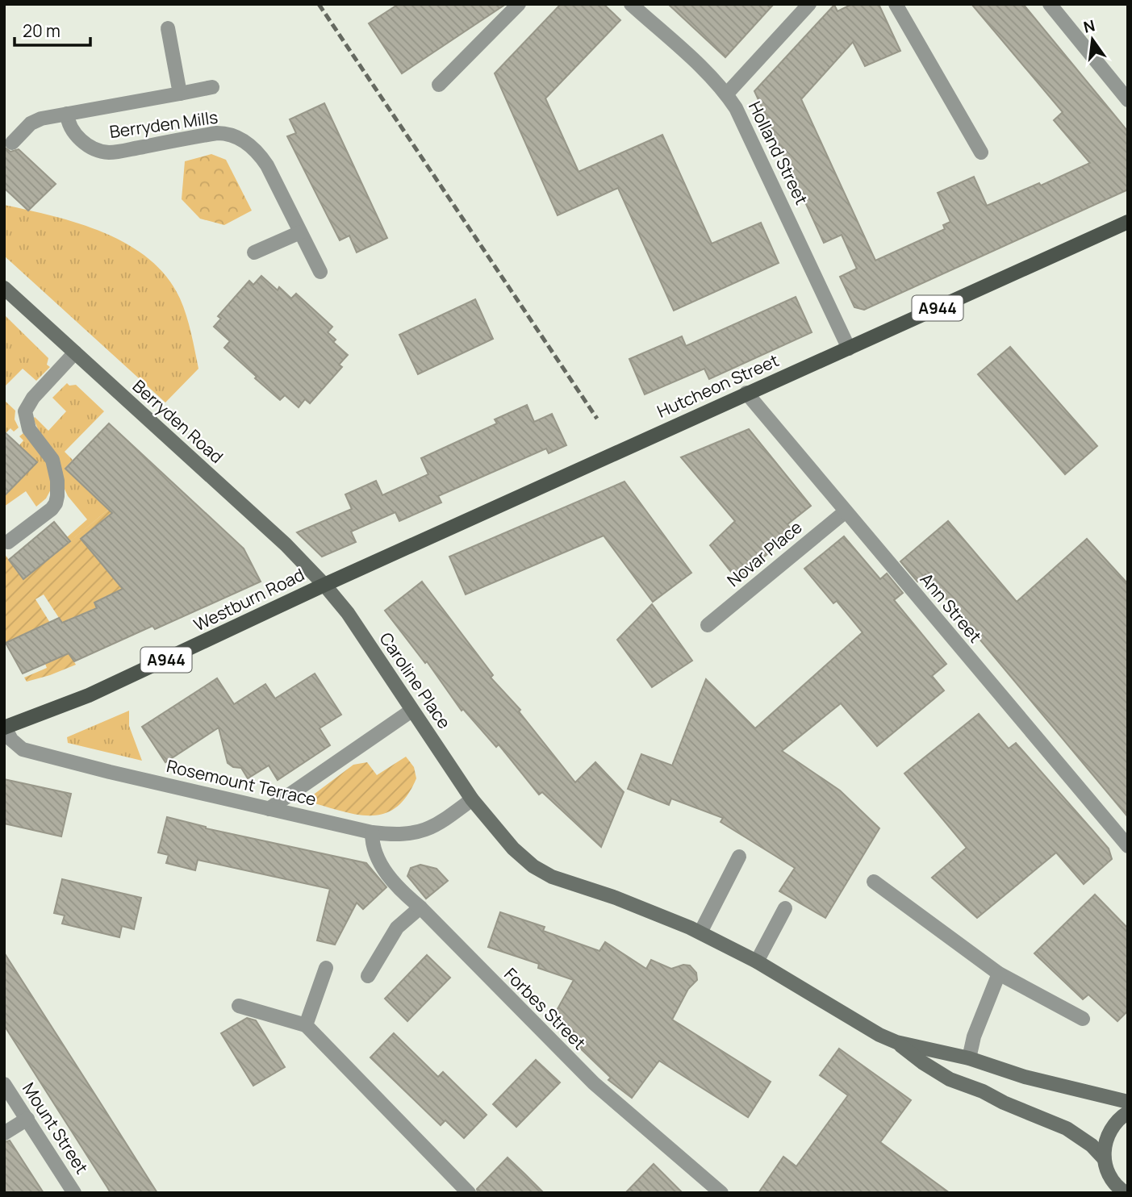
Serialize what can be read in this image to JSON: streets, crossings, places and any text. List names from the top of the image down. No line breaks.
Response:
{"streets":{"main road":["A944","Hutcheon Street","Berryden Road","Westburn Road","Caroline Place"],"street":["Berryden Mills","Holland Street","Novar Place","Ann Street","Rosemount Terrace","Forbes Street","Mount Street"]},"crossings":[["Holland Street","Hutcheon Street"],["Hutcheon Street","Berryden Road"],["Hutcheon Street","Westburn Road"],["Hutcheon Street","Ann Street"],["Hutcheon Street","Caroline Place"],["Berryden Road","Westburn Road"],["Berryden Road","Caroline Place"],["Novar Place","Ann Street"],["Westburn Road","Caroline Place"],["Westburn Road","Rosemount Terrace"],["Caroline Place","Rosemount Terrace"],["Rosemount Terrace","Forbes Street"]],"scale_bar":"20 m","north":"top"}
